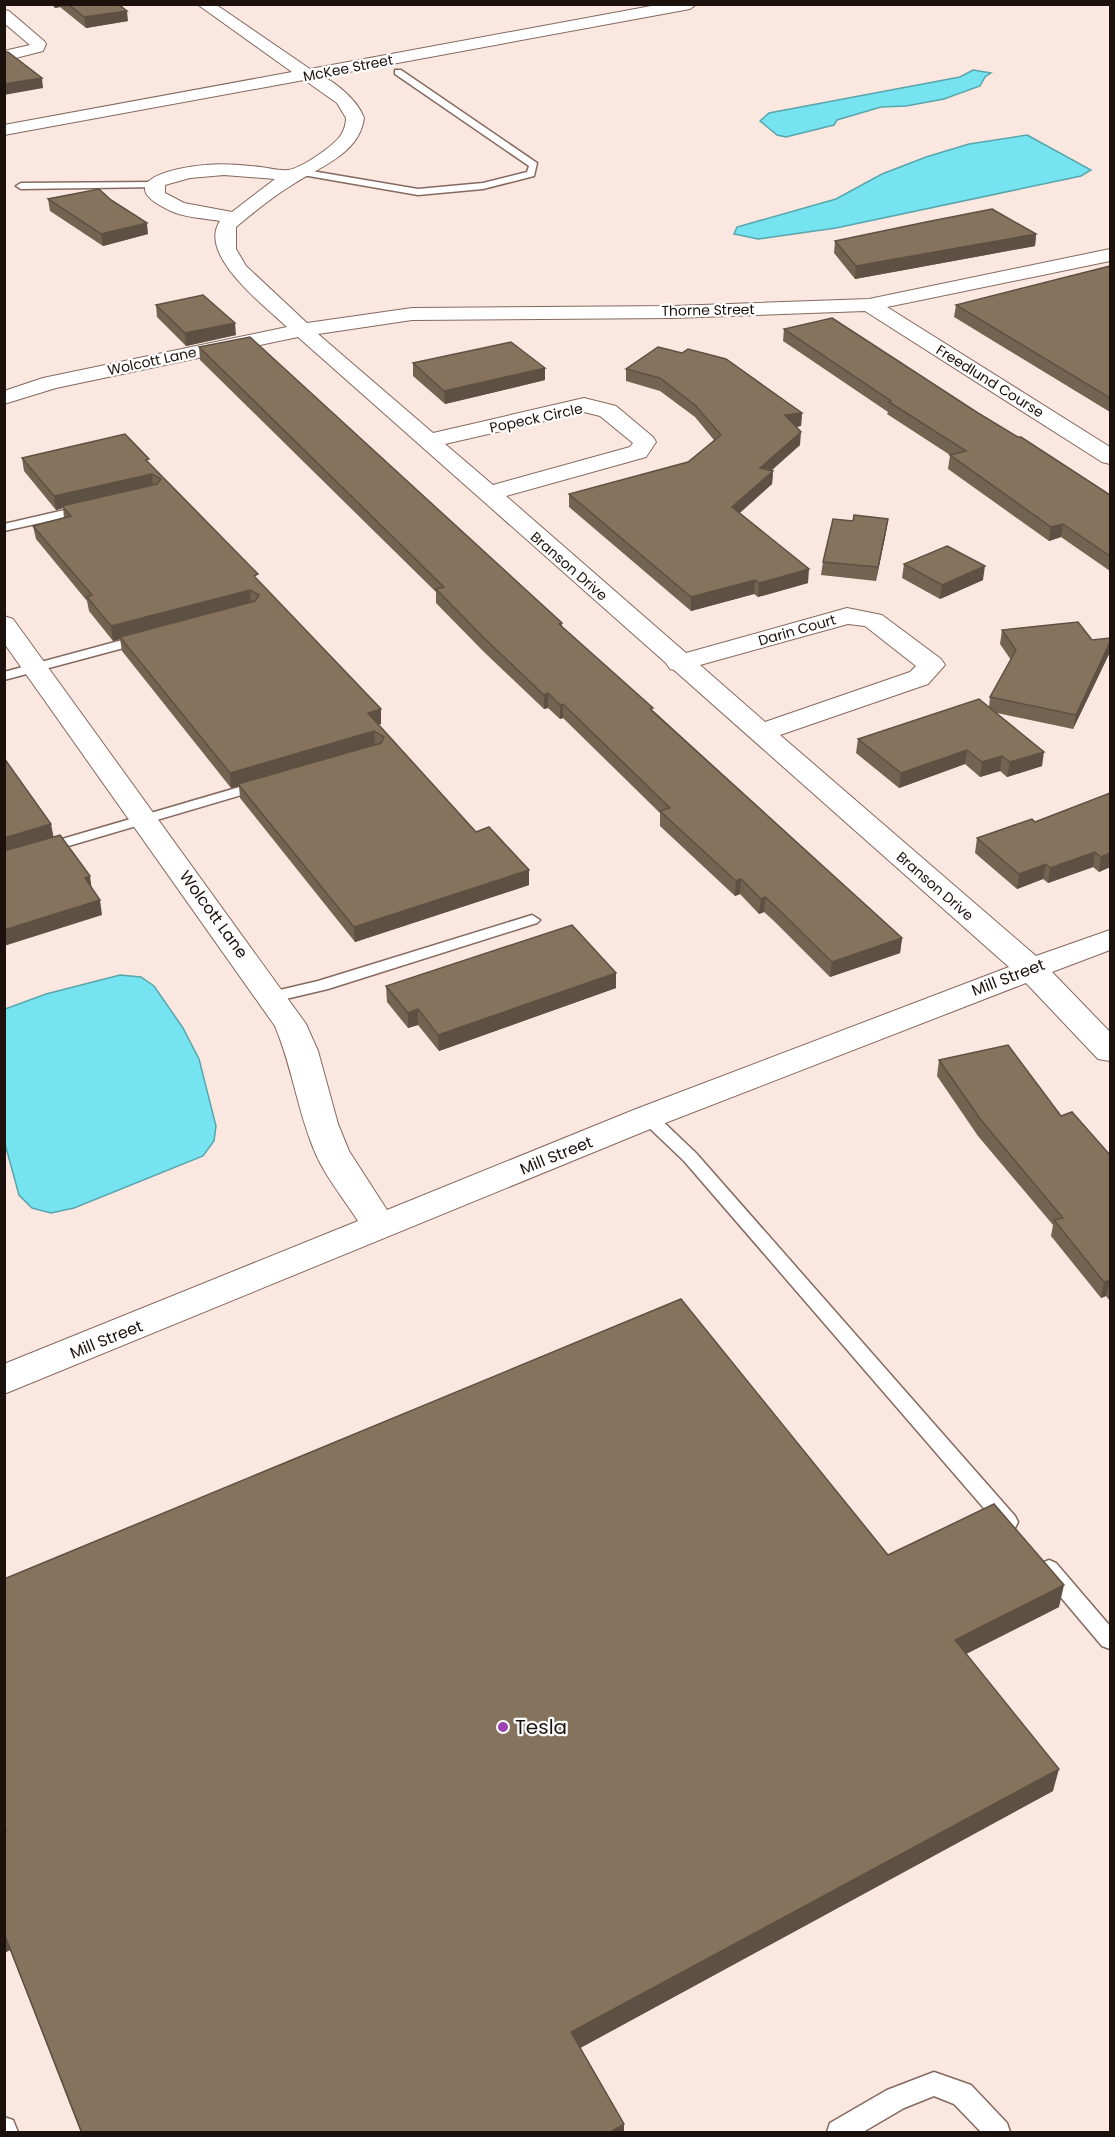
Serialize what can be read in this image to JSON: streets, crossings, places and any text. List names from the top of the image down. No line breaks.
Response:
{"streets":{"street":["McKee Street","Thorne Street","Wolcott Lane","Freedlund Course","Popeck Circle","Branson Drive","Darin Court","Mill Street"]},"crossings":[["Thorne Street","Wolcott Lane"],["Thorne Street","Freedlund Course"],["Thorne Street","Branson Drive"],["Wolcott Lane","Branson Drive"],["Wolcott Lane","Mill Street"],["Popeck Circle","Branson Drive"],["Branson Drive","Darin Court"],["Branson Drive","Mill Street"]],"places":["Tesla"]}
